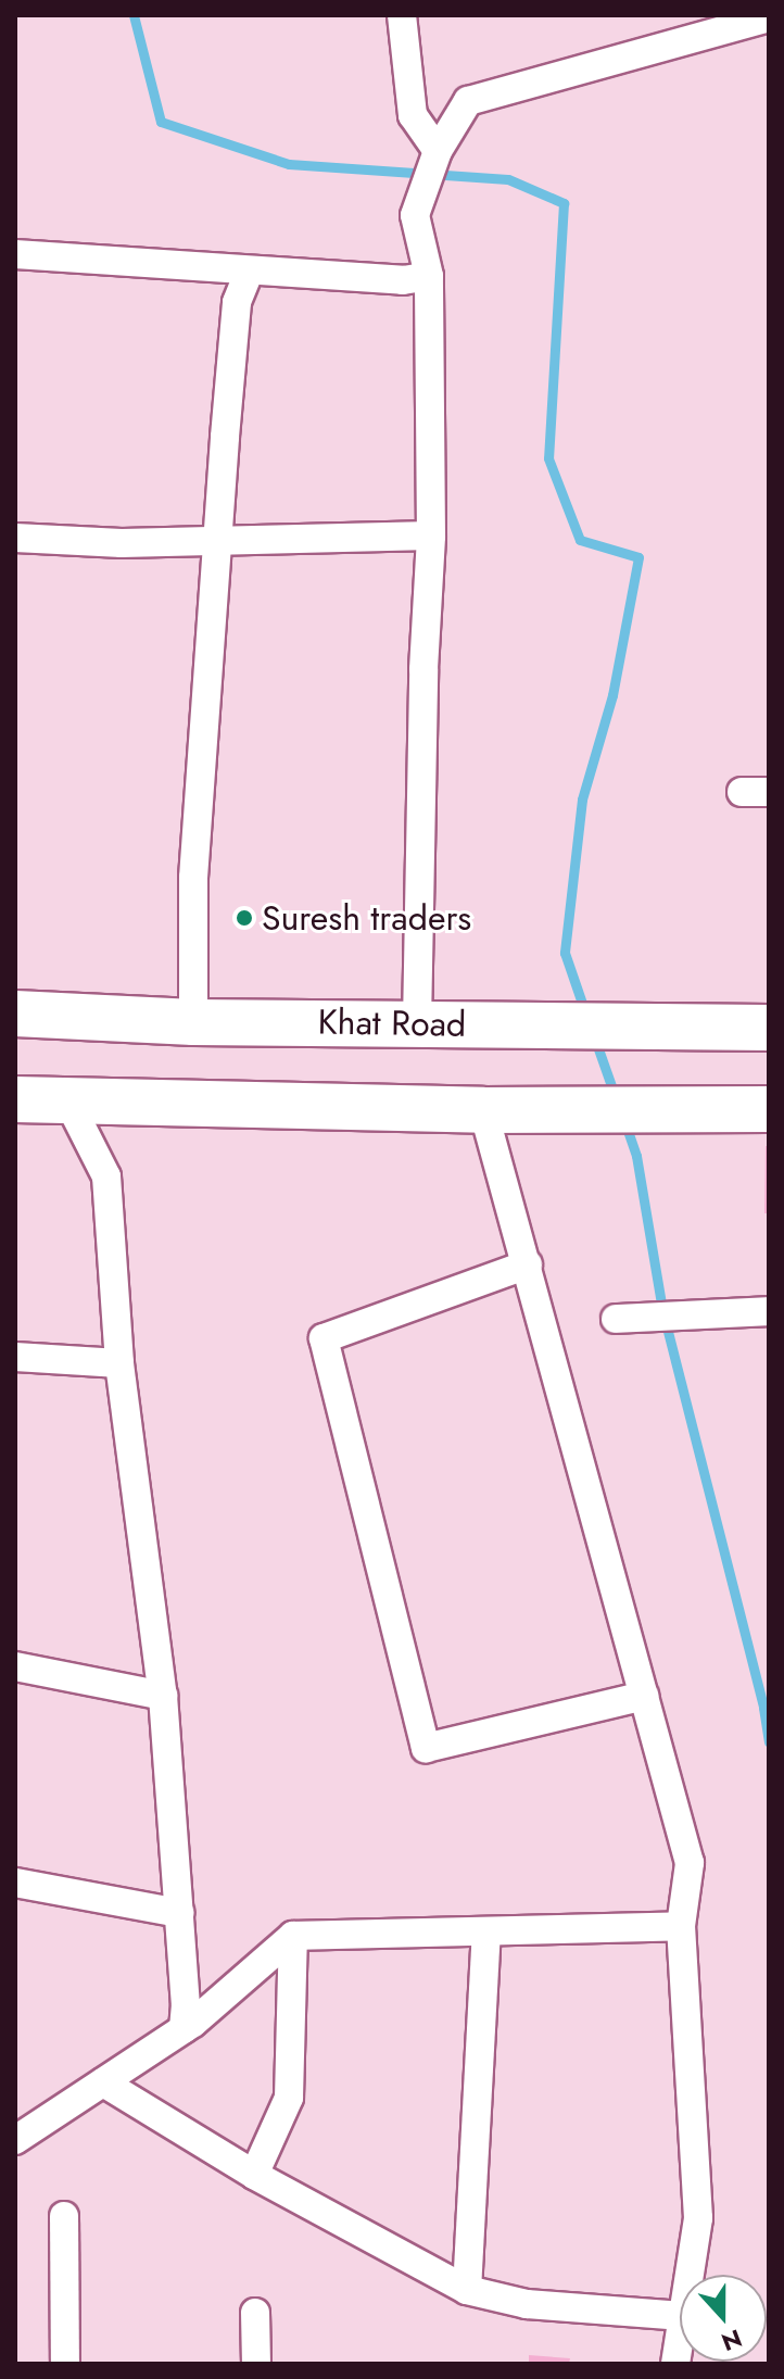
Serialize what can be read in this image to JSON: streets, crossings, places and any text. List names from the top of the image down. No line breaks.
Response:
{"streets":{"highway":["Khat Road"]},"places":["Suresh traders"],"north":"bottom"}
